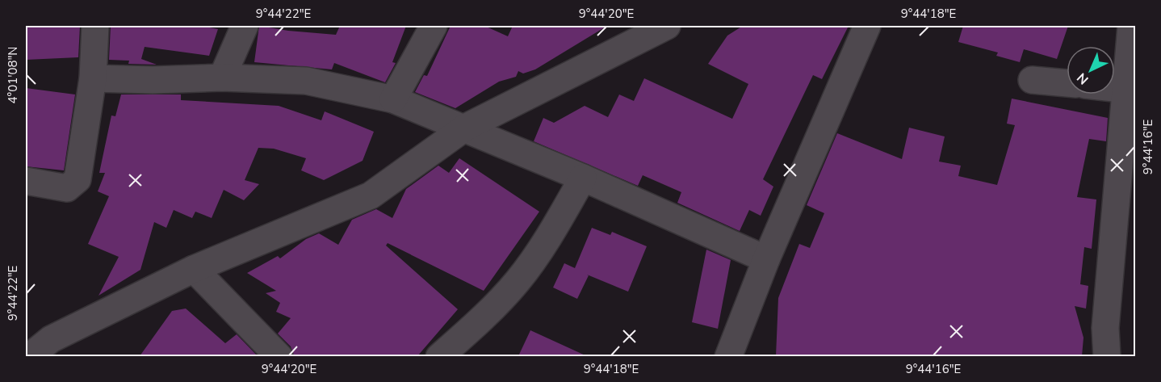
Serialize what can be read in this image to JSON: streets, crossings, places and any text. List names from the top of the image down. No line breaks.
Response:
{"north":"bottom left","coordinates":["9°44'22\"E","9°44'20\"E","9°44'18\"E","4°01'08\"N","9°44'16\"E"]}
